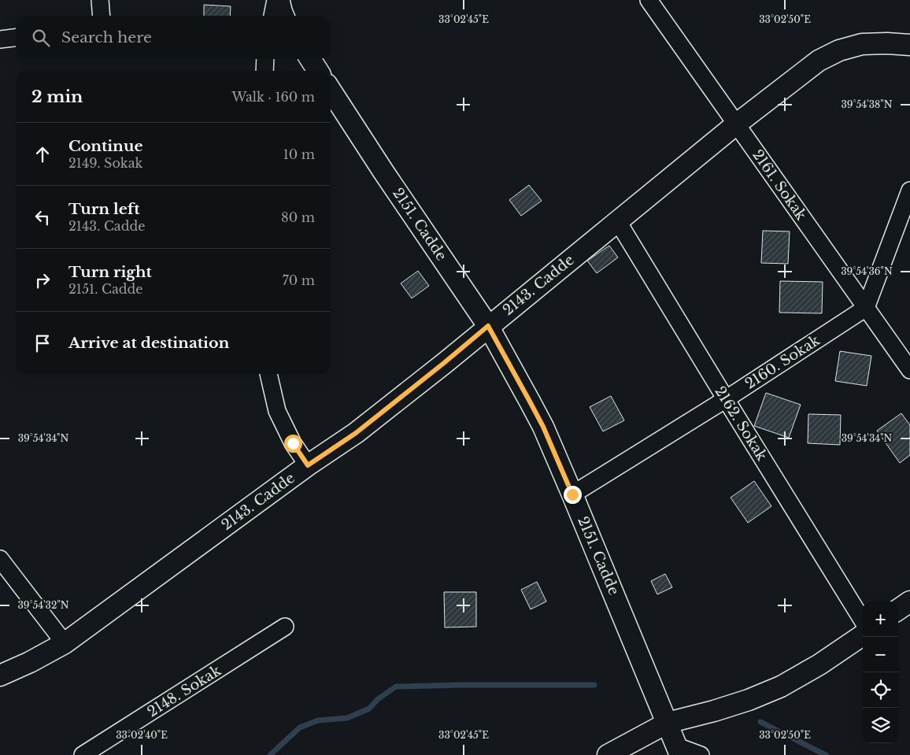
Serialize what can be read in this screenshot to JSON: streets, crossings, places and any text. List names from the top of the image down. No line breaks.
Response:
{"streets":{"street":["2161. Sokak","2151. Cadde","2143. Cadde","2160. Sokak","2162. Sokak","2148. Sokak"]},"crossings":[["2161. Sokak","2143. Cadde"],["2161. Sokak","2160. Sokak"],["2151. Cadde","2143. Cadde"],["2151. Cadde","2160. Sokak"],["2143. Cadde","2162. Sokak"],["2160. Sokak","2162. Sokak"]],"page":{"search":"Search here","heading":["2 min","Walk · 160 m"],"list":[["Continue","2149. Sokak","10 m"],["Turn left","2143. Cadde","80 m"],["Turn right","2151. Cadde","70 m"],"Arrive at destination"],"map_buttons":["+","−"]},"coordinates":["33°02'45\"E","33°02'50\"E","39°54'38\"N","39°54'36\"N","39°54'34\"N","39°54'32\"N","33°02'40\"E"]}
